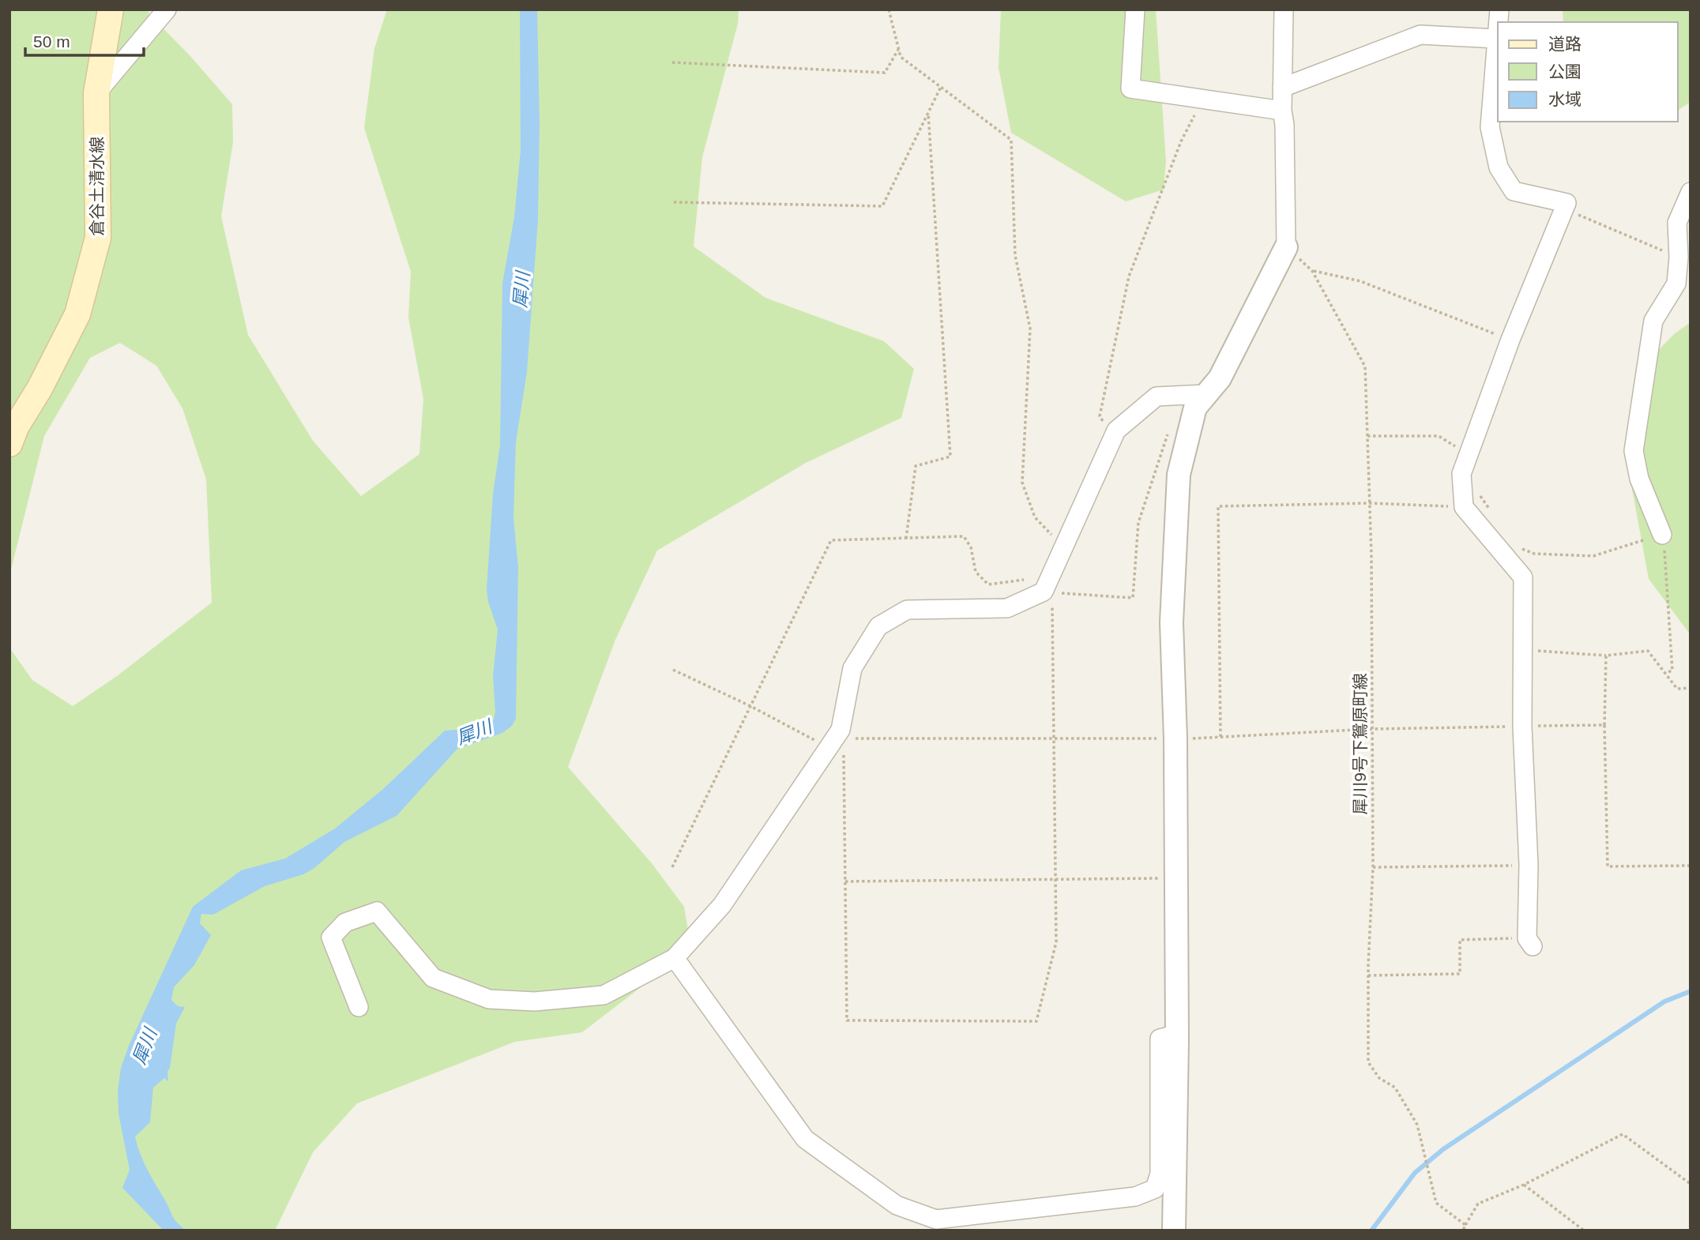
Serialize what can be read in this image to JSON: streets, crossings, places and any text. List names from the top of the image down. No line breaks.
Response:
{"streets":{"main road":["倉谷土清水線"],"path":["犀川9号下鴛原町線"]},"water":["犀川"],"legend":["道路","公園","水域"],"scale_bar":"50 m"}
